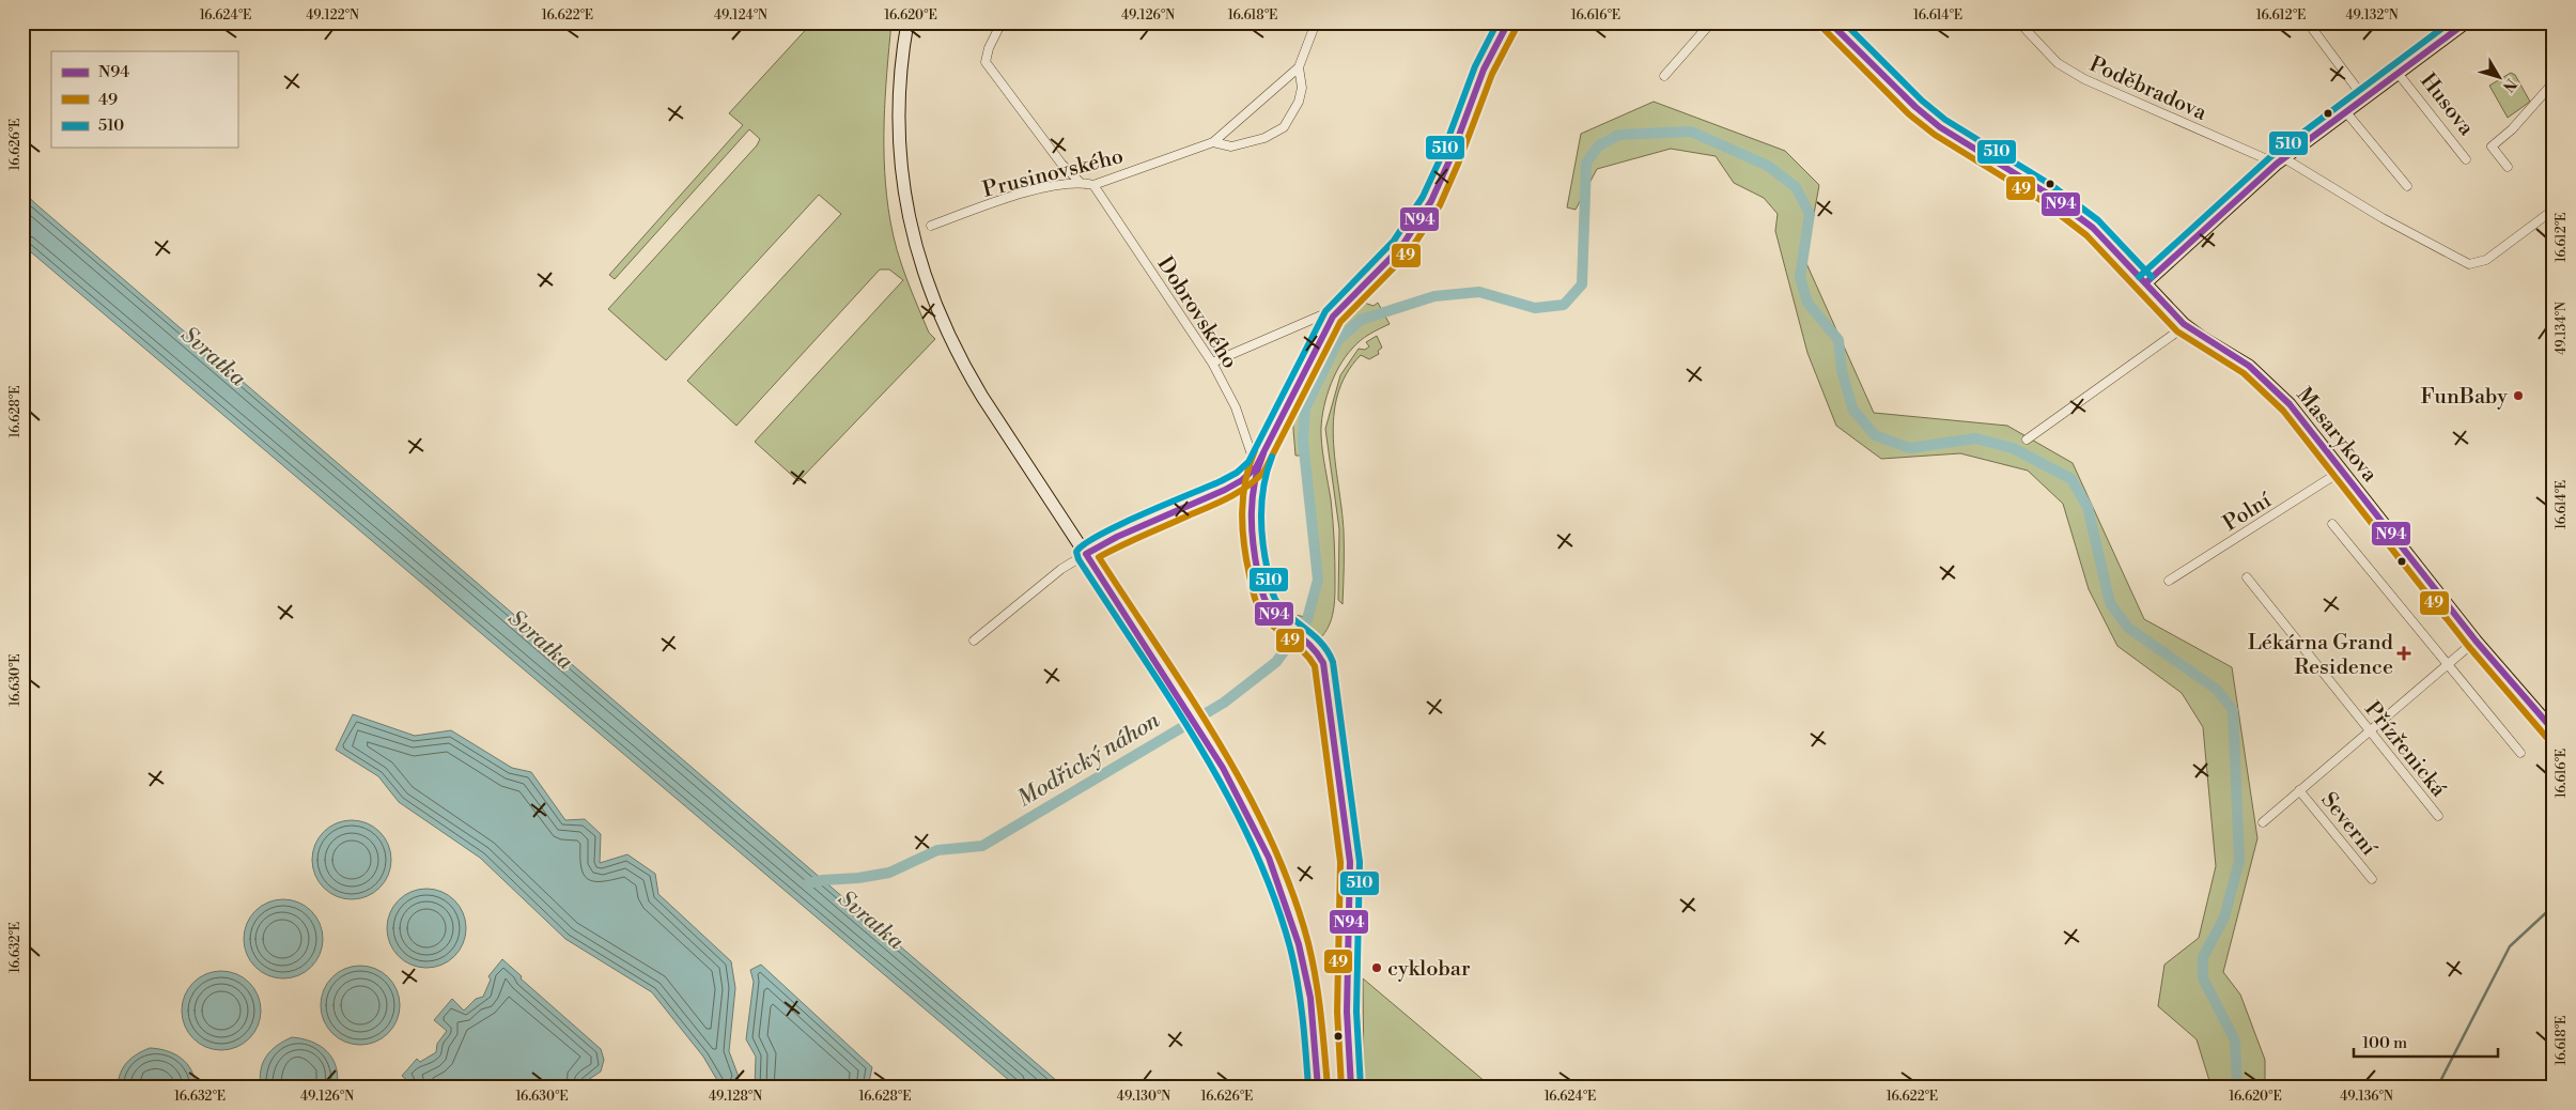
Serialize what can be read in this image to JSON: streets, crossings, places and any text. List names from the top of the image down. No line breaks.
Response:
{"streets":{"street":["Poděbradova","Husova","Prusinovského","Dobrovského","Masarykova","Polní","Přízřenická","Severní"]},"crossings":[["Poděbradova","Husova"],["Husova","Masarykova"],["Prusinovského","Dobrovského"],["Masarykova","Polní"],["Masarykova","Severní"],["Přízřenická","Severní"]],"water":["Svratka","Modřický náhon"],"places":{"other":["FunBaby","cyklobar"],"health":["Lékárna Grand Residence"]},"lines":["transit line N94","transit line 510","transit line 49"],"legend":["N94","49","510"],"scale_bar":"100 m","north":"bottom right","coordinates":["16.624°E","49.122°N","16.622°E","49.124°N","16.620°E","49.126°N","16.618°E","16.616°E","16.614°E","16.612°E","49.132°N","16.626°E","49.134°N","16.628°E","16.630°E","16.632°E","49.128°N","49.130°N","49.136°N"]}
